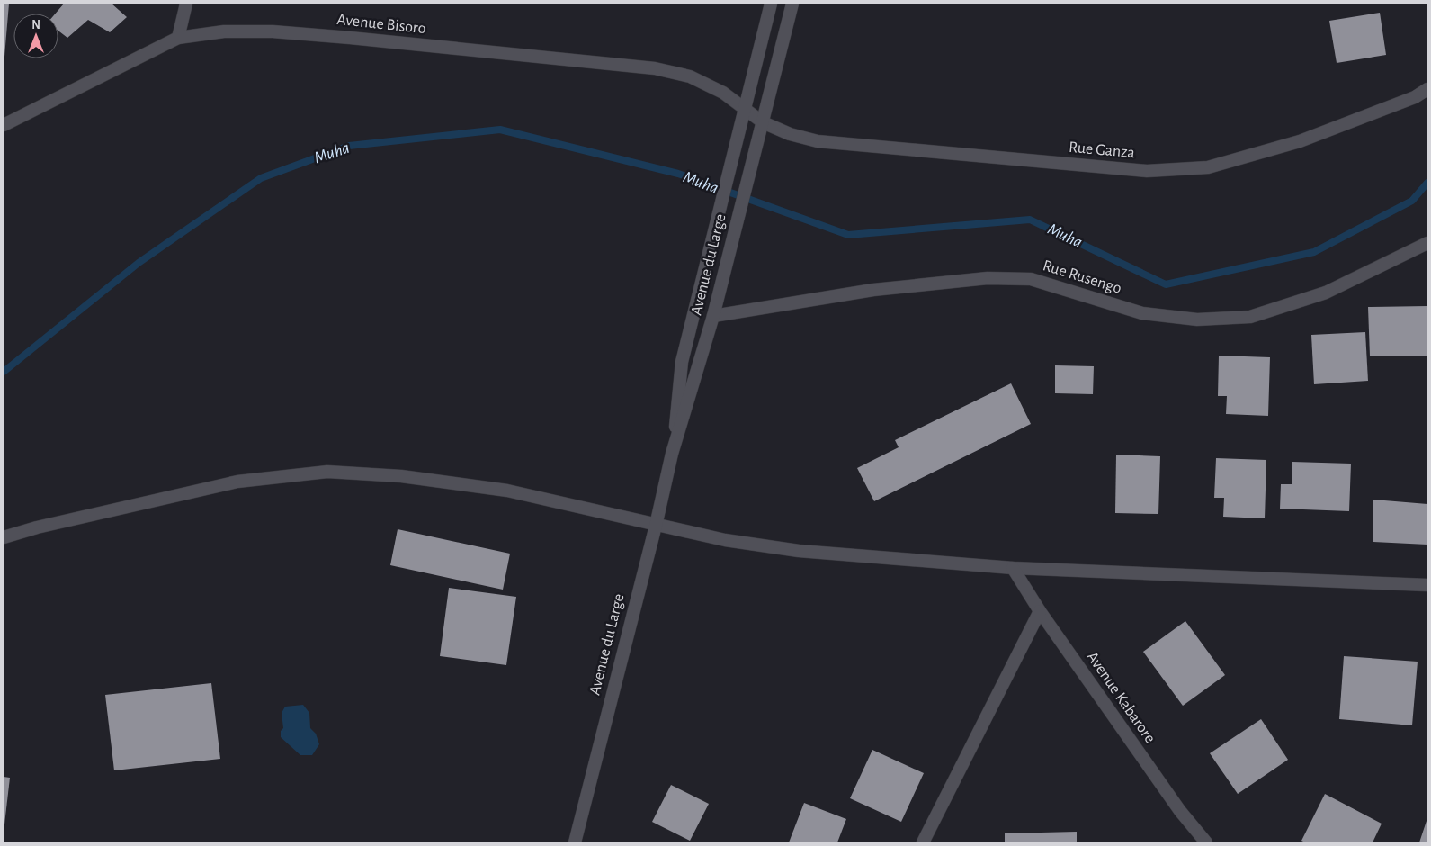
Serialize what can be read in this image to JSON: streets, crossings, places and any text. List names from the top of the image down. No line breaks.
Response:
{"streets":{"street":["Avenue Bisoro","Rue Ganza","Avenue du Large","Rue Rusengo","Avenue Kabarore"]},"crossings":[["Avenue Bisoro","Rue Ganza"],["Avenue Bisoro","Avenue du Large"],["Rue Ganza","Avenue du Large"],["Avenue du Large","Rue Rusengo"]],"water":["Muha"],"north":"top"}
